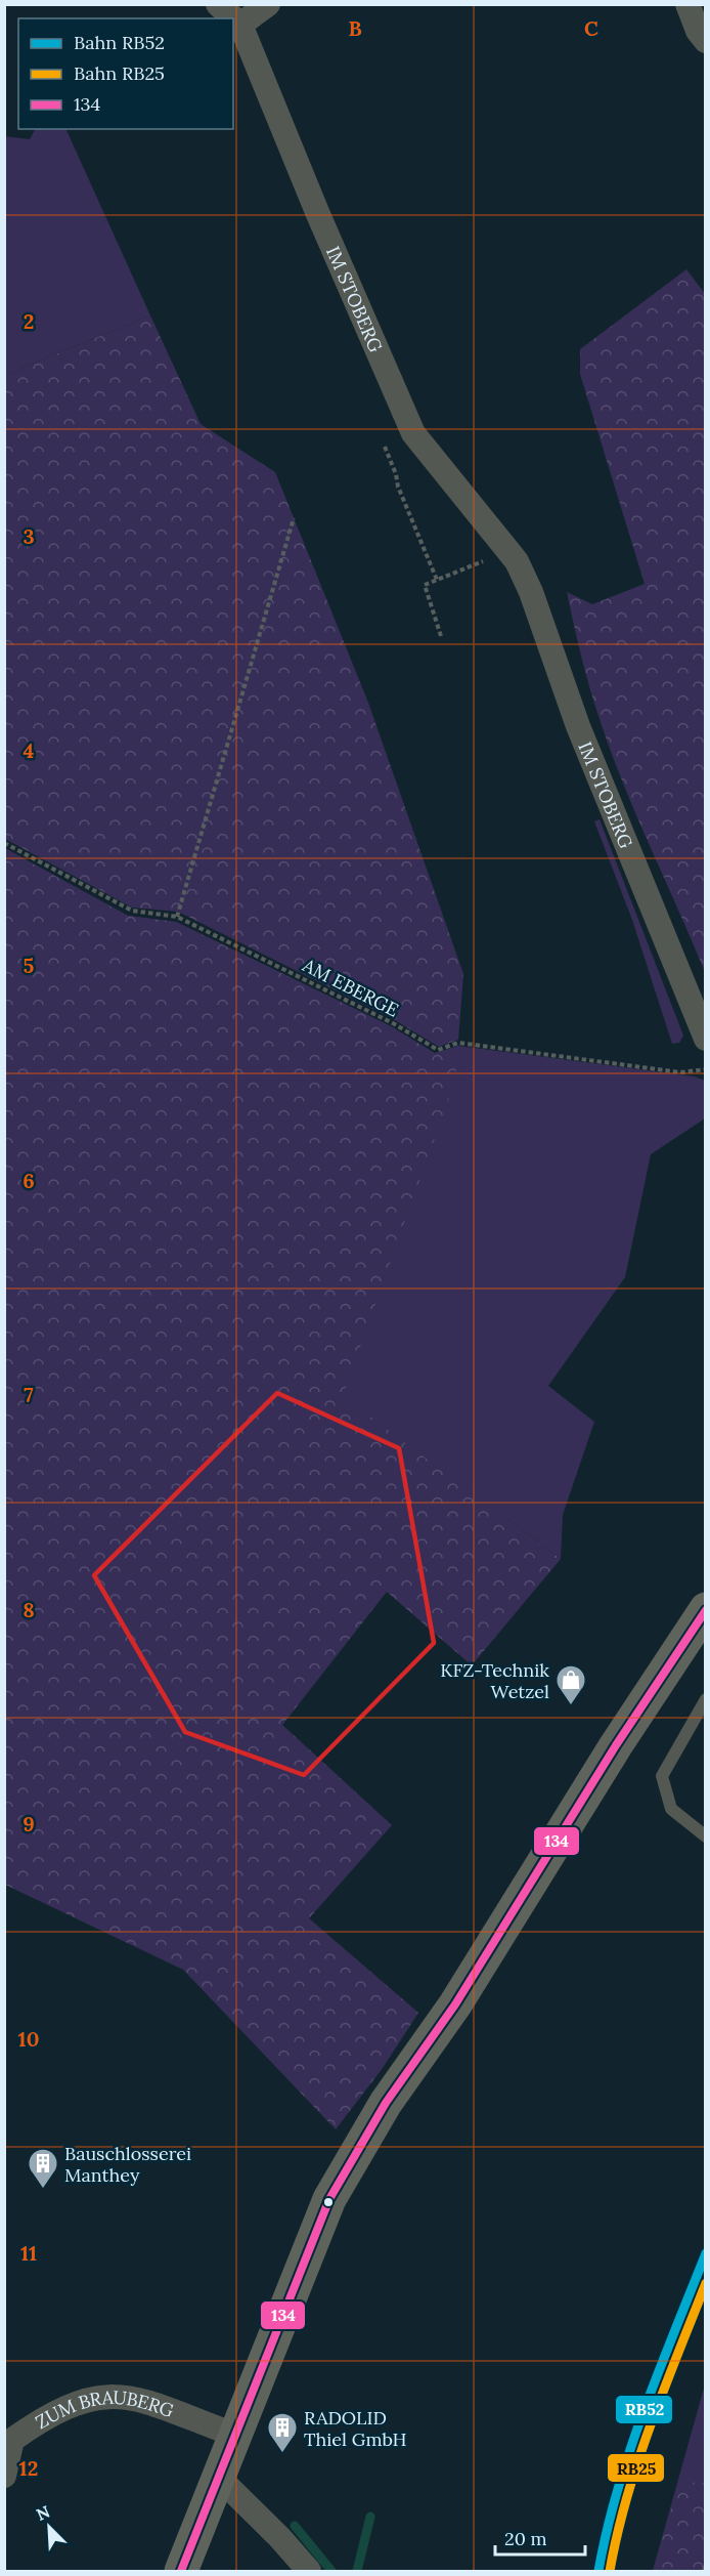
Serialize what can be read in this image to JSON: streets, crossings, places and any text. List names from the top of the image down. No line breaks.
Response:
{"streets":{"street":["IM STOBERG","ZUM BRAUBERG"],"path":["AM EBERGE"]},"places":{"shop":["KFZ-Technik Wetzel"],"building":["Bauschlosserei Manthey","RADOLID Thiel GmbH"]},"lines":["transit line 134","rail line RB52","rail line RB25"],"legend":["Bahn RB52","Bahn RB25","134"],"scale_bar":"20 m","north":"top left","grid":{"columns":["B","C"],"rows":["2","3","4","5","6","7","8","9","10","11","12"]}}
